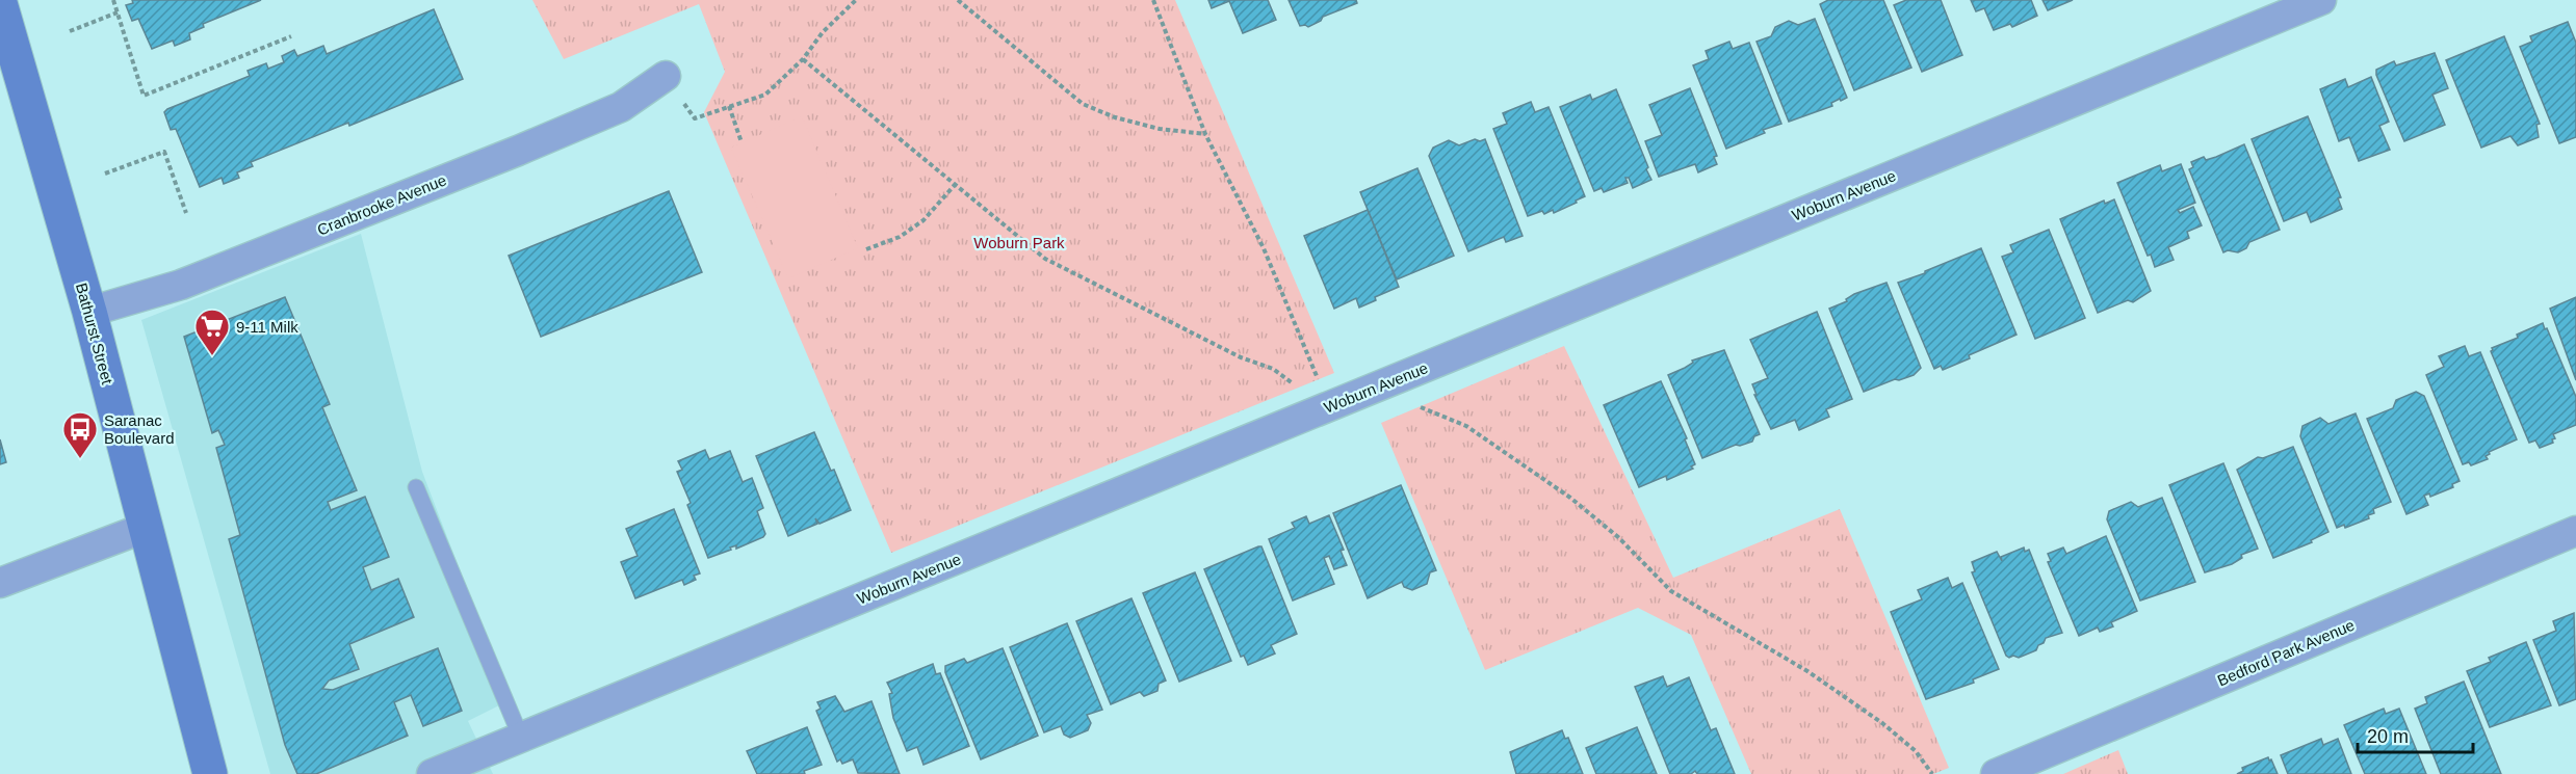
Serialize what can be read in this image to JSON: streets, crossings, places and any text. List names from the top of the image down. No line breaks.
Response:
{"streets":{"main road":["Bathurst Street"],"street":["Woburn Avenue","Cranbrooke Avenue","Bedford Park Avenue"]},"crossings":[["Cranbrooke Avenue","Bathurst Street"]],"parks":["Woburn Park"],"places":{"supermarket":["9-11 Milk"],"bus stop":["Saranac Boulevard"]},"scale_bar":"20 m"}
